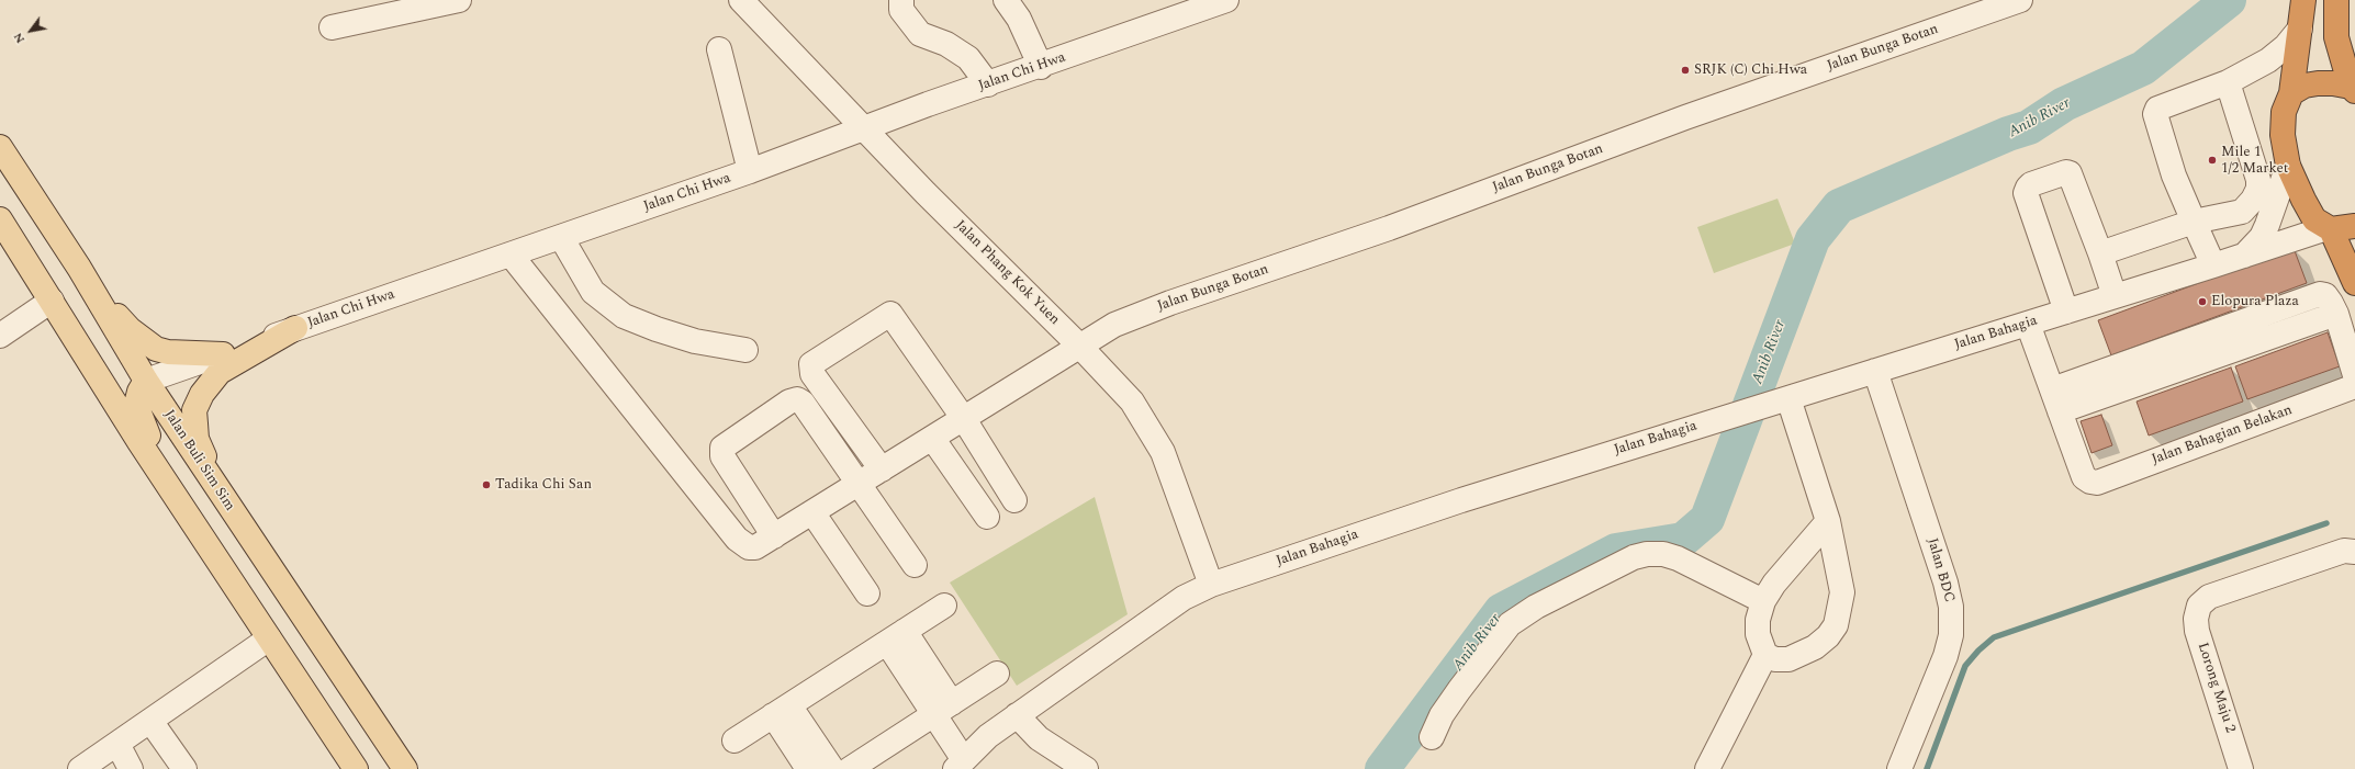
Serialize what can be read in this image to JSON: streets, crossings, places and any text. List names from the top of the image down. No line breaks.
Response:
{"streets":{"main road":["Jalan Buli Sim Sim"],"street":["Jalan Bunga Botan","Jalan Chi Hwa","Jalan Phang Kok Yuen","Jalan Bahagia","Jalan Bahagian Belakan","Jalan BDC","Lorong Maju 2"]},"crossings":[["Jalan Bunga Botan","Jalan Phang Kok Yuen"],["Jalan Chi Hwa","Jalan Phang Kok Yuen"],["Jalan Chi Hwa","Jalan Buli Sim Sim"],["Jalan Phang Kok Yuen","Jalan Bahagia"],["Jalan Bahagia","Jalan BDC"]],"water":["Anib River"],"places":["SRJK (C) Chi Hwa","Mile 1 1/2 Market","Elopura Plaza","Tadika Chi San"],"north":"bottom left"}
